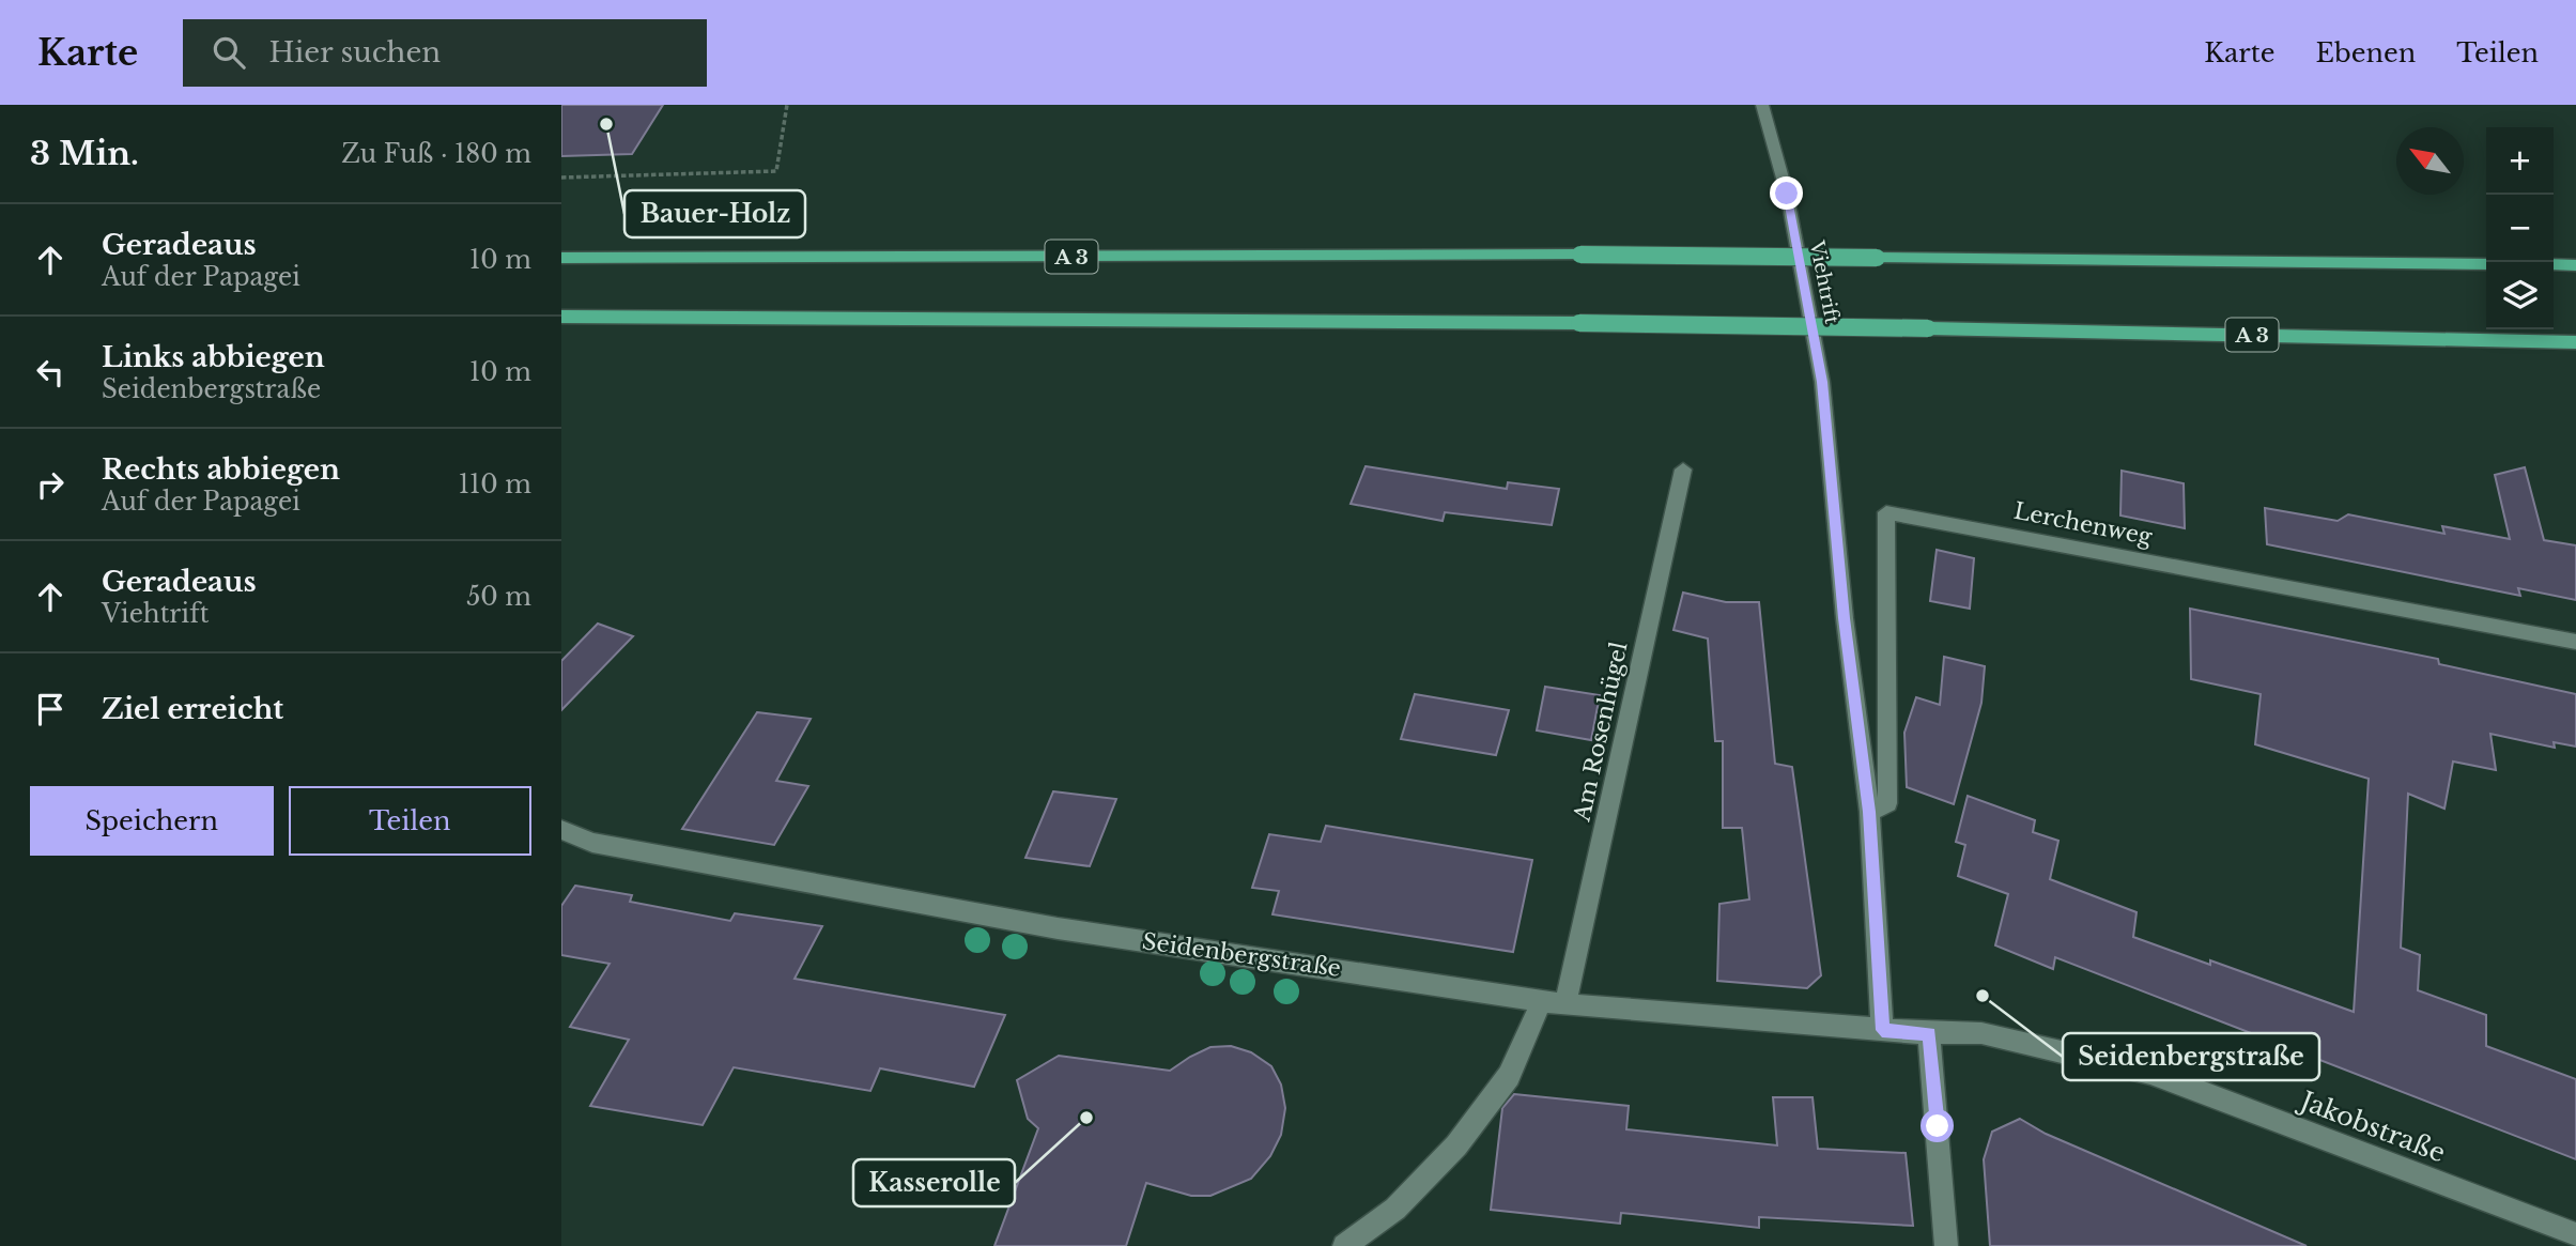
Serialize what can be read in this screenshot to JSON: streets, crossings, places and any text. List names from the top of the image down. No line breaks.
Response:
{"streets":{"highway":["A 3"],"street":["Viehtrift","Lerchenweg","Am Rosenhügel","Seidenbergstraße","Jakobstraße"]},"crossings":[["Viehtrift","Lerchenweg"],["Viehtrift","Seidenbergstraße"],["Am Rosenhügel","Seidenbergstraße"],["Seidenbergstraße","Jakobstraße"]],"places":["Bauer-Holz","Seidenbergstraße","Kasserolle"],"north":"top left","page":{"header":"Karte","search":"Hier suchen","nav":["Karte","Ebenen","Teilen"],"heading":["3 Min.","Zu Fuß · 180 m"],"map_buttons":["+","−"],"list":[["Geradeaus","Auf der Papagei","10 m"],["Links abbiegen","Seidenbergstraße","10 m"],["Rechts abbiegen","Auf der Papagei","110 m"],["Geradeaus","Viehtrift","50 m"],"Ziel erreicht"],"buttons":["Speichern","Teilen"]}}
